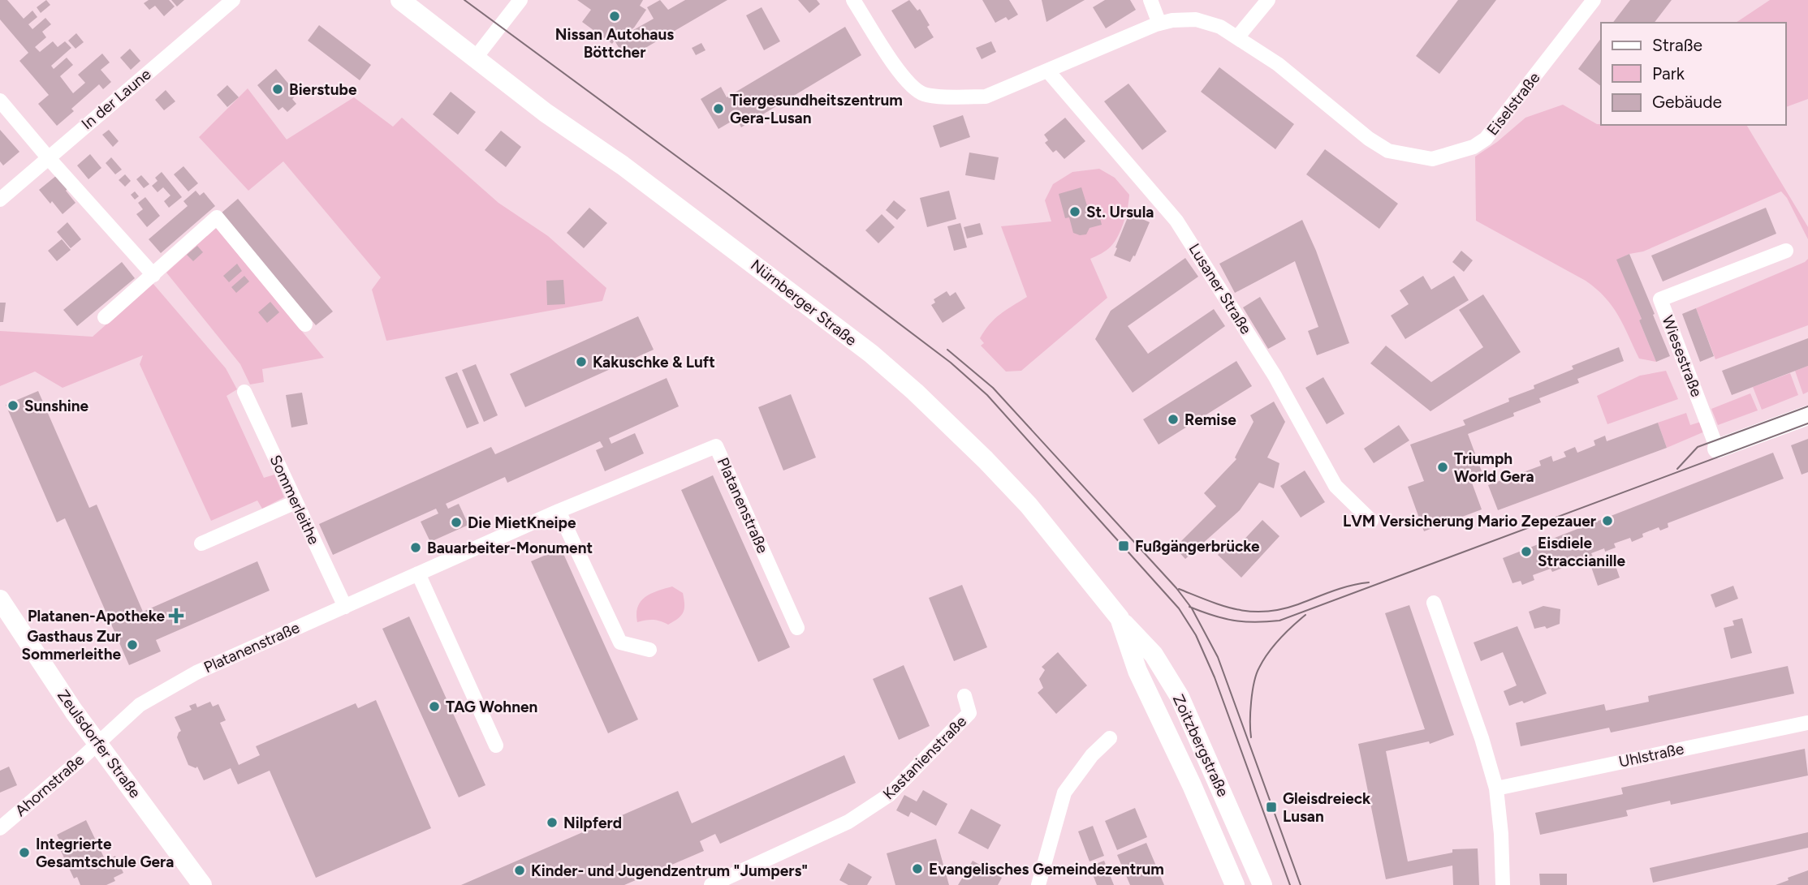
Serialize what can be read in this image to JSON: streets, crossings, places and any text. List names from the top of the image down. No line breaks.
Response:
{"streets":{"main road":["Nürnberger Straße","Wiesestraße","Zeulsdorfer Straße","Zoitzbergstraße"],"street":["In der Laune","Eiselstraße","Lusaner Straße","Sommerleithe","Platanenstraße","Uhlstraße","Kastanienstraße","Ahornstraße"]},"crossings":[["Nürnberger Straße","Zoitzbergstraße"],["Sommerleithe","Platanenstraße"],["Platanenstraße","Zeulsdorfer Straße"],["Platanenstraße","Ahornstraße"],["Zeulsdorfer Straße","Ahornstraße"]],"places":{"other":["Nissan Autohaus Böttcher","Bierstube","Tiergesundheitszentrum Gera-Lusan","St. Ursula","Kakuschke & Luft","Sunshine","Remise","Triumph World Gera","LVM Versicherung Mario Zepezauer","Die MietKneipe","Bauarbeiter-Monument","Eisdiele Straccianille","Gasthaus Zur Sommerleithe","TAG Wohnen","Nilpferd","Integrierte Gesamtschule Gera","Evangelisches Gemeindezentrum","Kinder- und Jugendzentrum \"Jumpers\""],"transit":["Fußgängerbrücke","Gleisdreieck Lusan"],"health":["Platanen-Apotheke"]},"legend":["Straße","Park","Gebäude"]}
